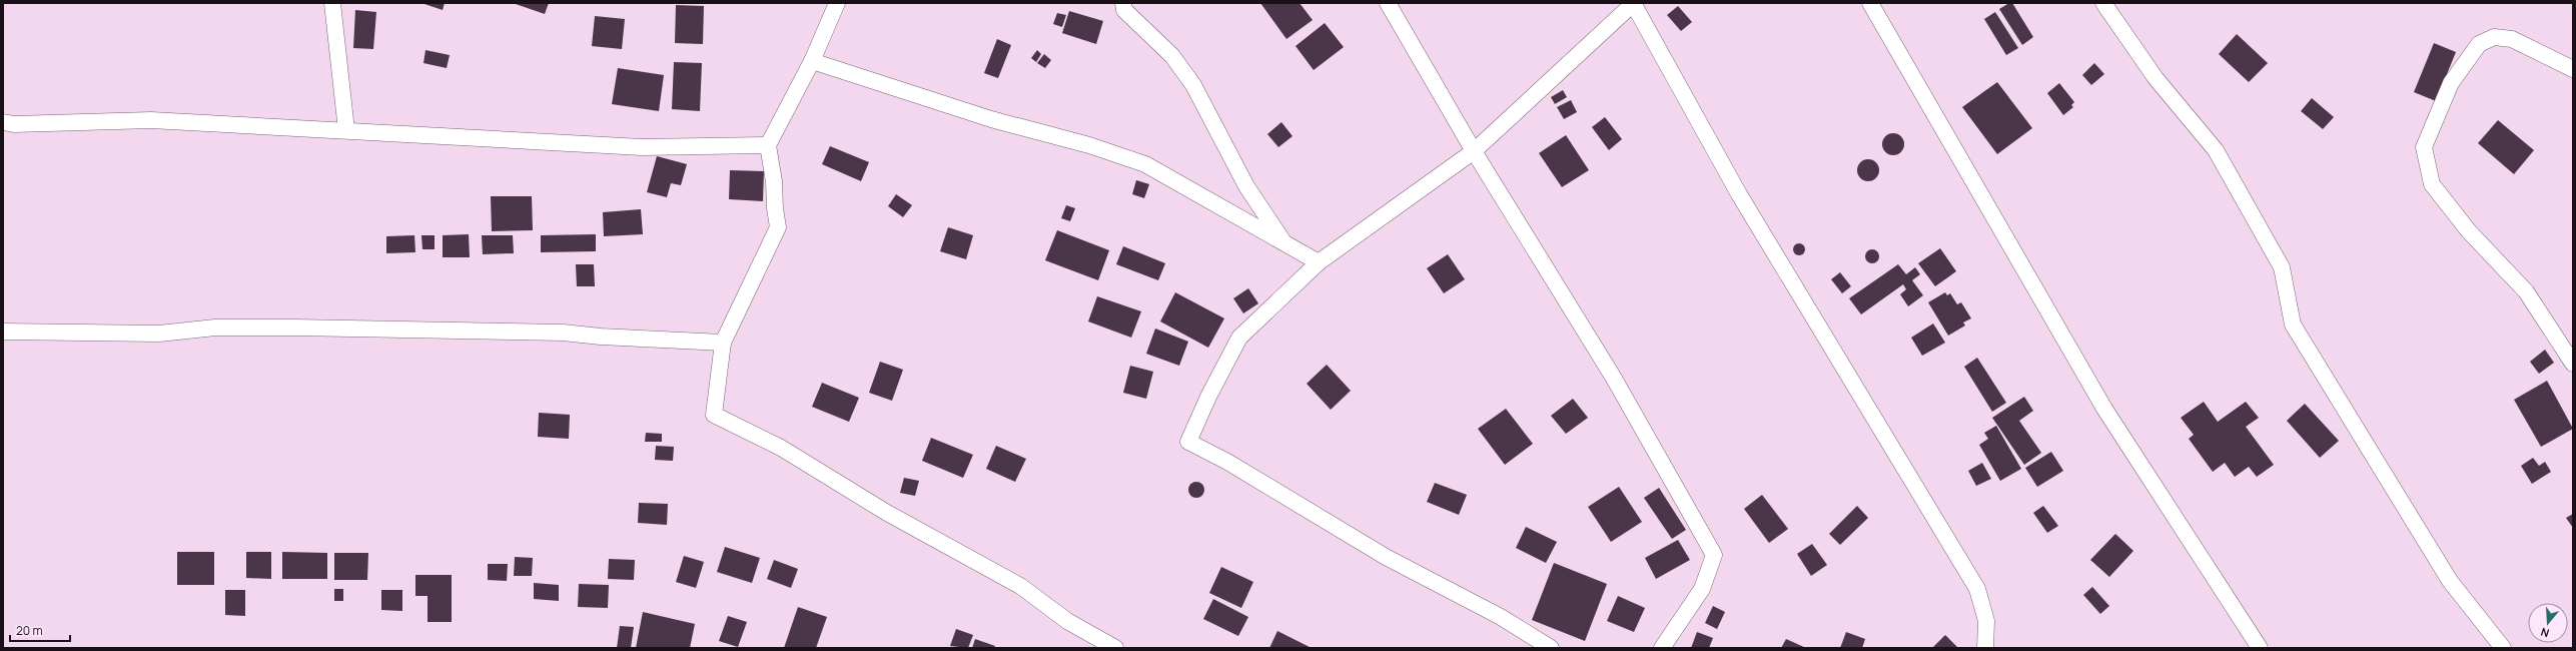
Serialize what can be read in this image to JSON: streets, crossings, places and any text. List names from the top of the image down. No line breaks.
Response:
{"scale_bar":"20 m","north":"bottom"}
